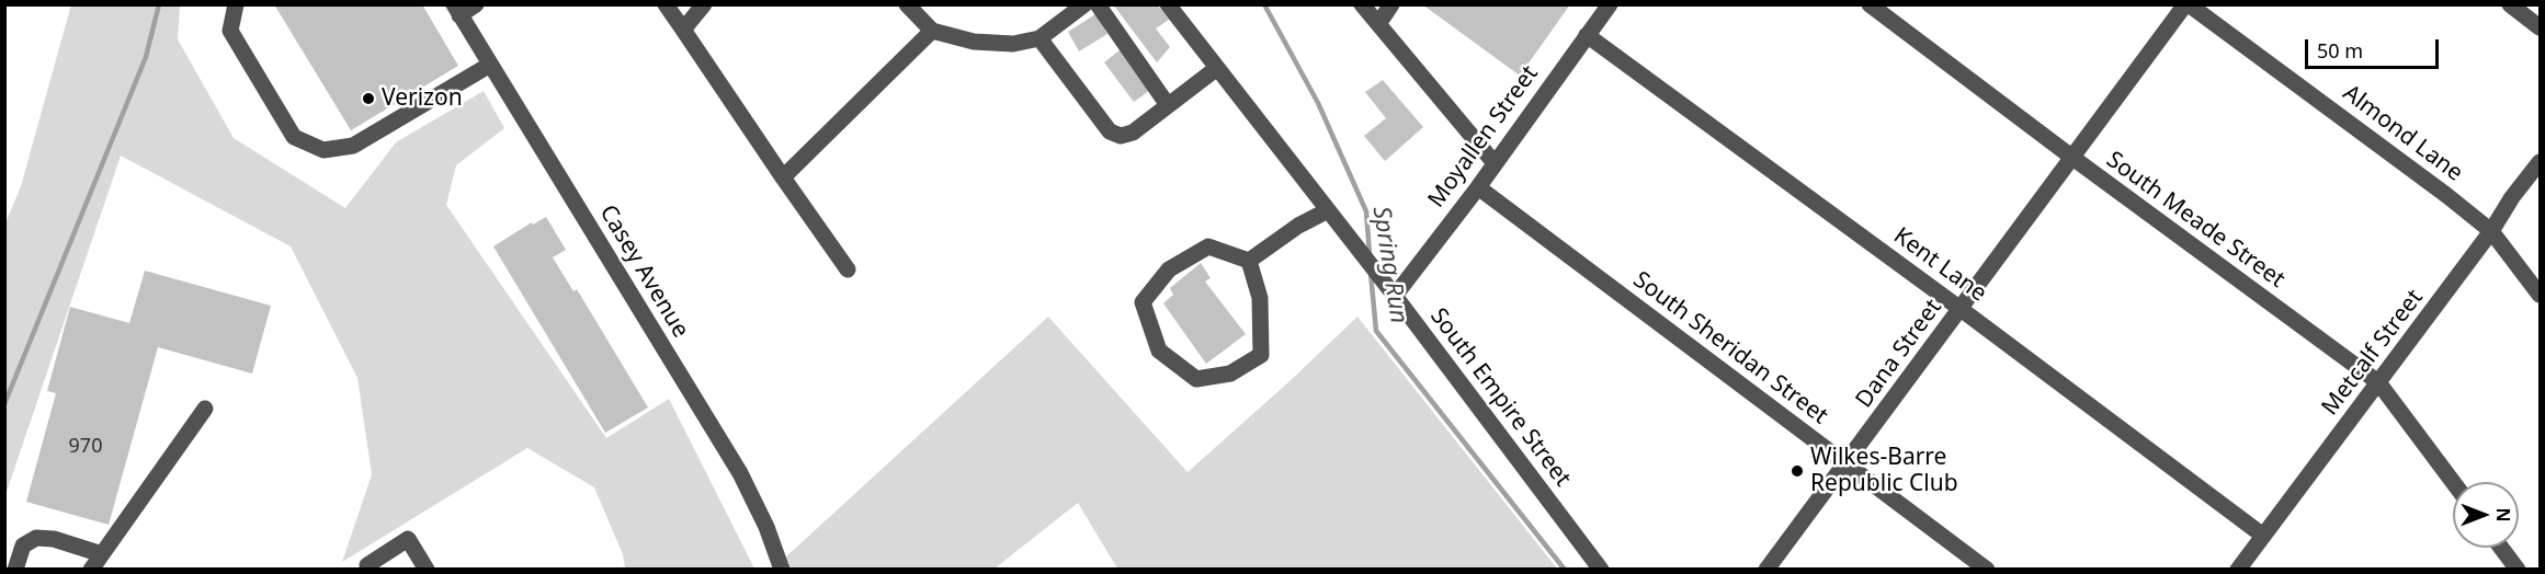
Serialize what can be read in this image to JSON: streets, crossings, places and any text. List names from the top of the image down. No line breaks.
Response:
{"streets":{"street":["Almond Lane","Moyallen Street","South Meade Street","Kent Lane","Casey Avenue","South Sheridan Street","Metcalf Street","Dana Street","South Empire Street"]},"crossings":[["Almond Lane","Metcalf Street"],["Almond Lane","Dana Street"],["Moyallen Street","Kent Lane"],["Moyallen Street","South Sheridan Street"],["Moyallen Street","South Empire Street"],["South Meade Street","Metcalf Street"],["South Meade Street","Dana Street"],["Kent Lane","Metcalf Street"],["Kent Lane","Dana Street"],["South Sheridan Street","Dana Street"]],"water":["Spring Run"],"places":["Verizon","Wilkes-Barre Republic Club"],"house_numbers":["970"],"scale_bar":"50 m","north":"right"}
